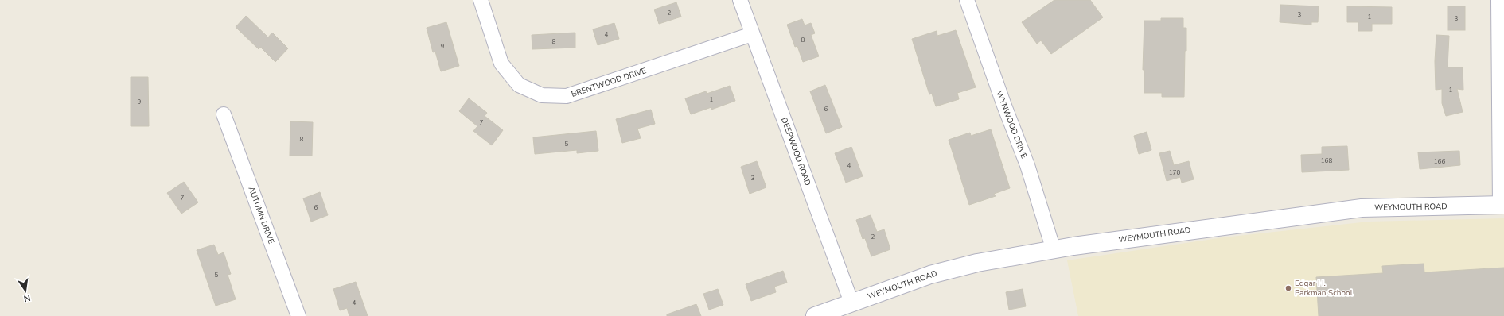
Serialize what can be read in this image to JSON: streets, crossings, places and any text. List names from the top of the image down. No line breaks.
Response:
{"streets":{"street":["BRENTWOOD DRIVE","WYNWOOD DRIVE","DEEPWOOD ROAD","WEYMOUTH ROAD","AUTUMN DRIVE"]},"crossings":[["BRENTWOOD DRIVE","DEEPWOOD ROAD"],["WYNWOOD DRIVE","WEYMOUTH ROAD"],["DEEPWOOD ROAD","WEYMOUTH ROAD"]],"places":["Edgar H. Parkman School"],"house_numbers":["2","3","1","3","4","8","8","9","1","1","9","6","7","8","5","168","166","4","170","3","7","6","2","5","4"],"north":"bottom"}
